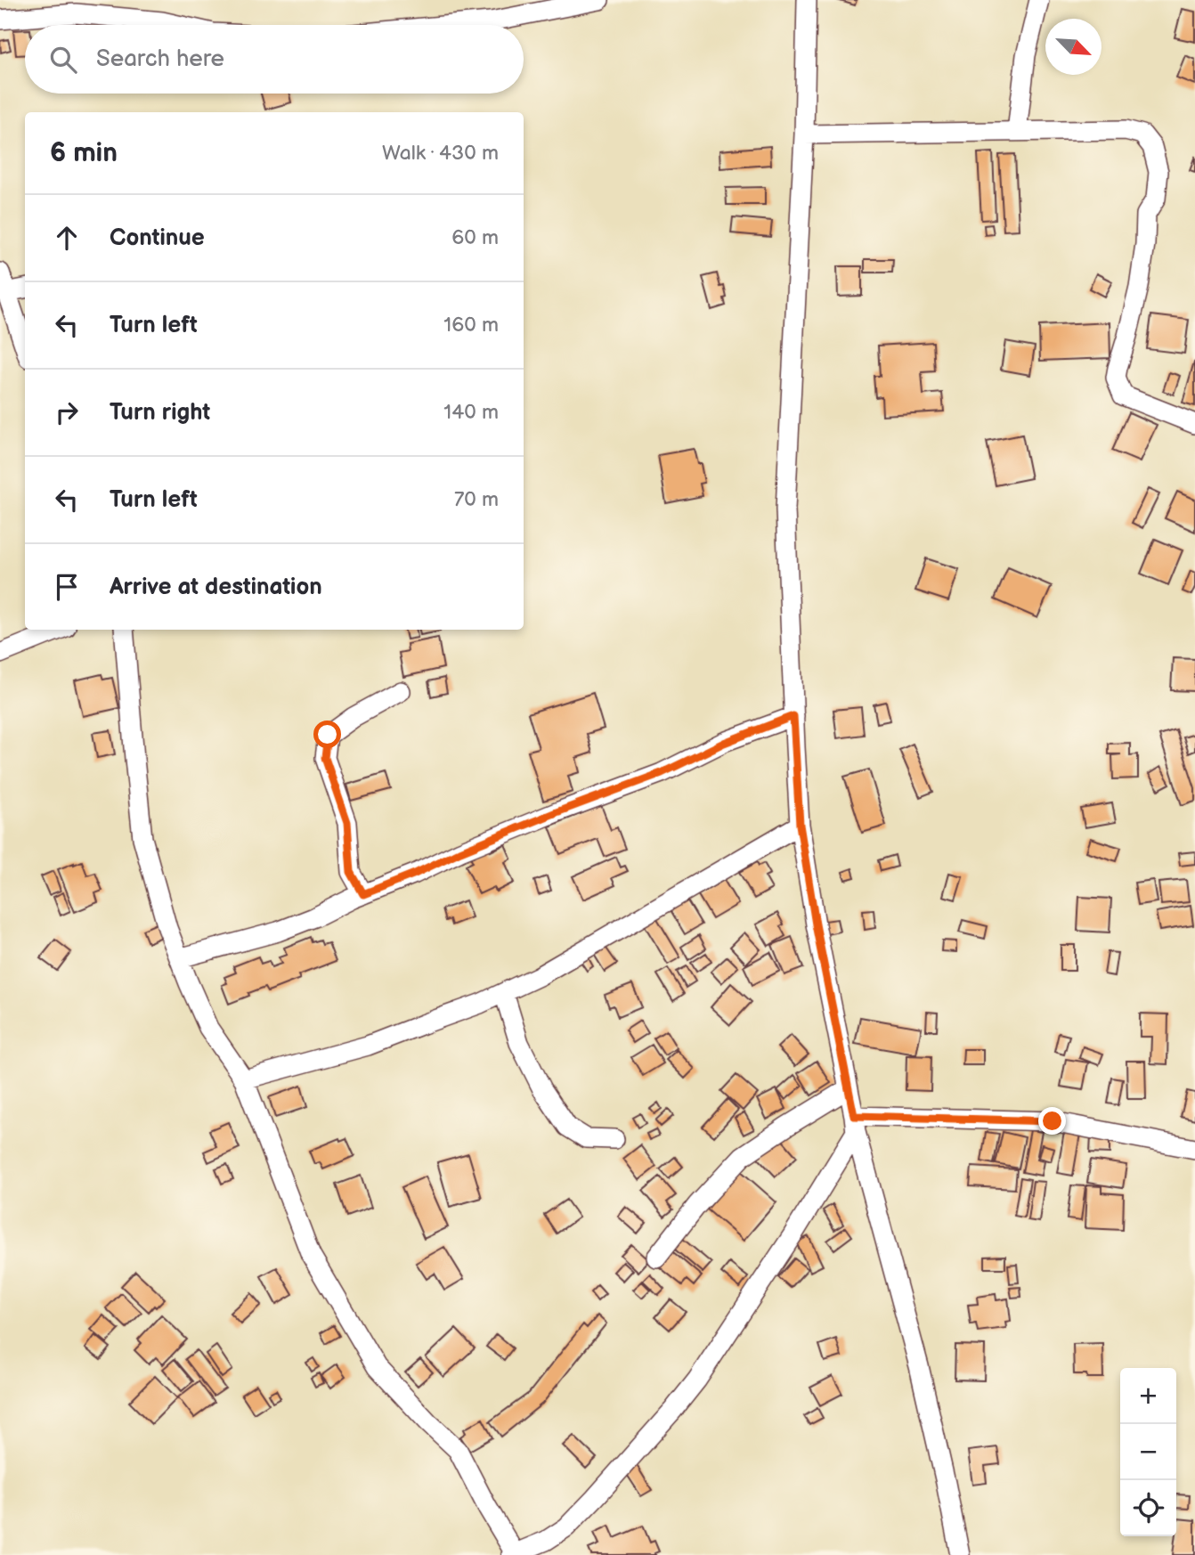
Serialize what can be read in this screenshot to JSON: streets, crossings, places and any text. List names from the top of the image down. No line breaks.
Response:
{"north":"bottom right","page":{"search":"Search here","heading":["6 min","Walk · 430 m"],"list":[["Continue","60 m"],["Turn left","160 m"],["Turn right","140 m"],["Turn left","70 m"],"Arrive at destination"],"map_buttons":["+","−"]}}
